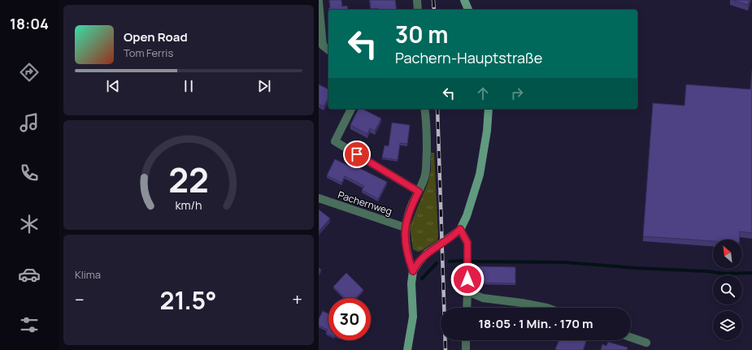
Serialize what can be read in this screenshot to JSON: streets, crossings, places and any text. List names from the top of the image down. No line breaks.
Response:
{"streets":{"street":["Pachernweg"]},"north":"top left","page":{"tabs":"18:04","turn":["30 m","Pachern-Hauptstraße"],"song":["Open Road","Tom Ferris"],"tile":"Klima","heat":["−","21.5°","+"],"limit":"30","trip":"18:05 · 1 Min. · 170 m","gauge":["22","km/h"]}}
